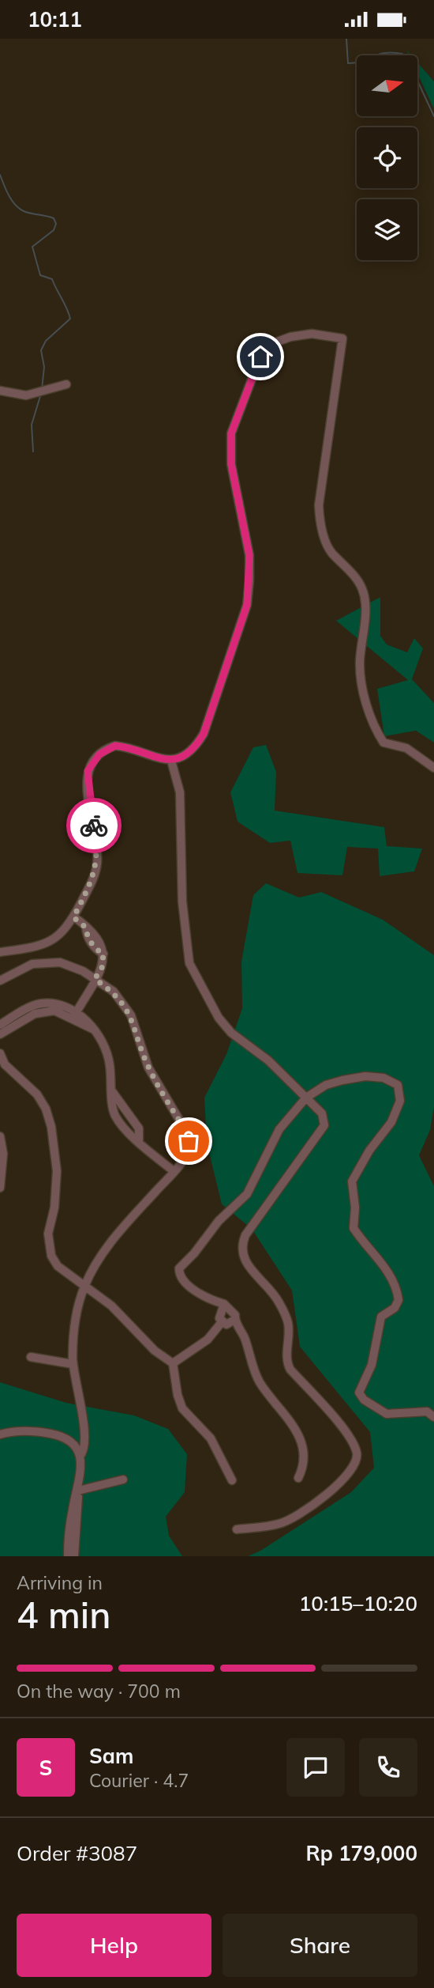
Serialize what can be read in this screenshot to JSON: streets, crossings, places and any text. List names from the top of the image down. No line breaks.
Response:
{"north":"right","page":{"status":"10:11","heading":["4 min","Arriving in","10:15–10:20"],"panel":["Sam","Courier · 4.7","Order #3087","Rp 179,000"],"bar":"On the way · 700 m","round":"S","buttons":["Help","Share"]}}
